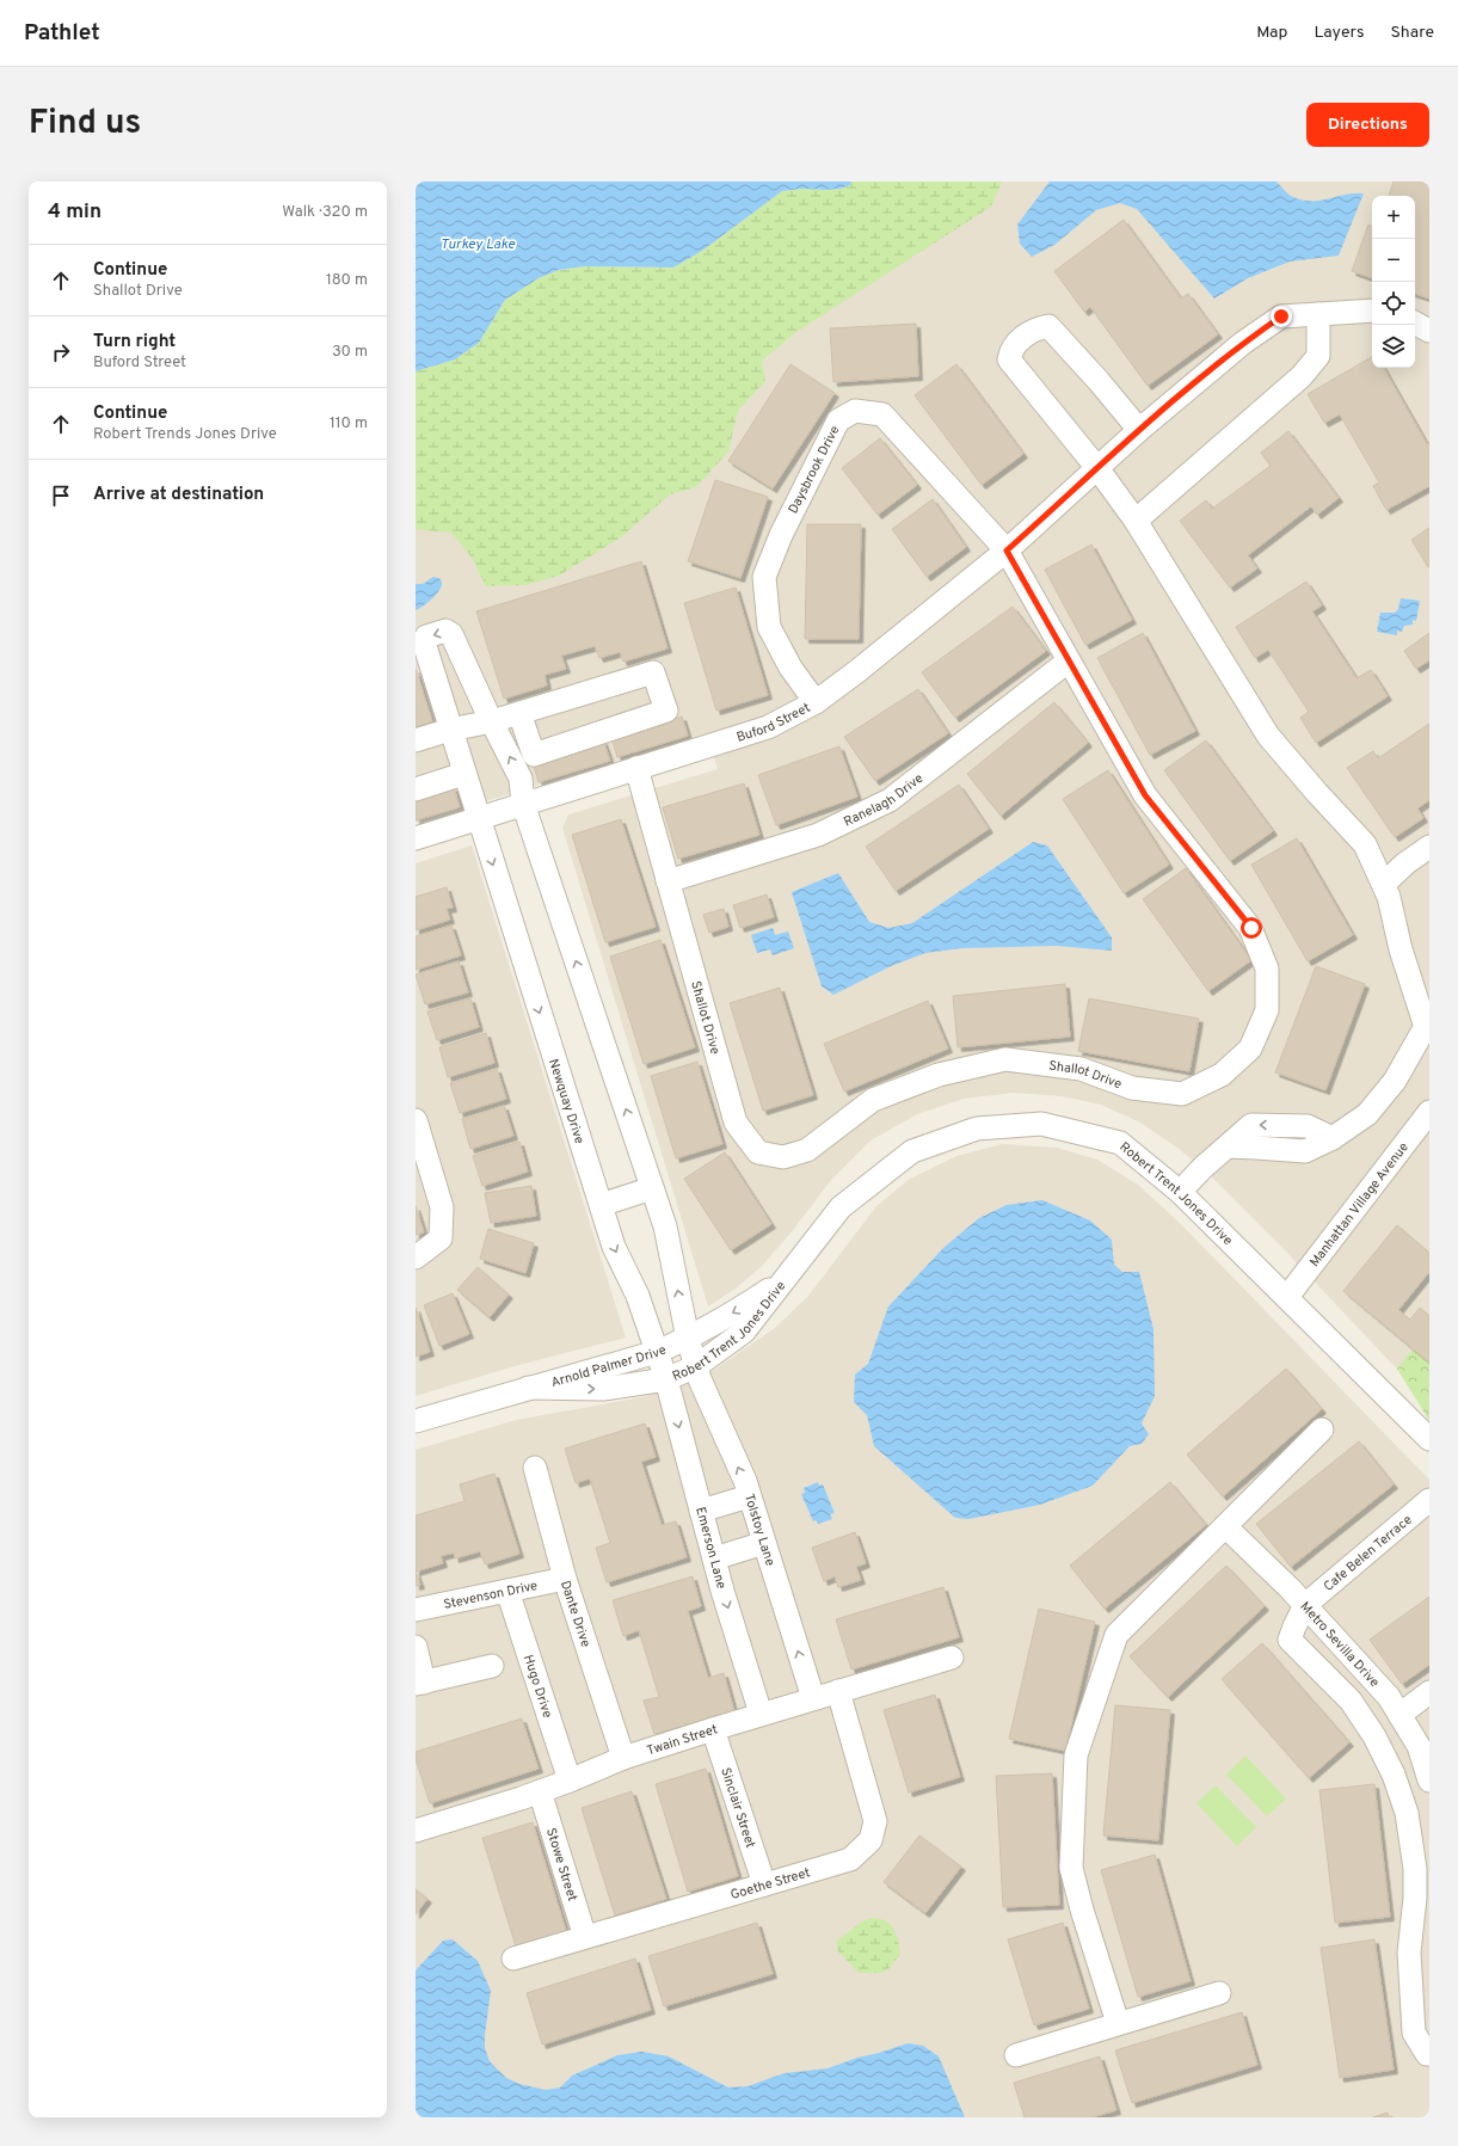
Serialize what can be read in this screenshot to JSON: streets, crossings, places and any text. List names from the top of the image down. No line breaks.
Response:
{"streets":{"street":["Daysbrook Drive","Buford Street","Ranelagh Drive","Shallot Drive","Newquay Drive","Robert Trent Jones Drive","Manhattan Village Avenue","Arnold Palmer Drive","Tolstoy Lane","Emerson Lane","Cafe Belen Terrace","Stevenson Drive","Dante Drive","Metro Sevilla Drive","Hugo Drive","Twain Street","Sinclair Street","Stowe Street","Goethe Street"]},"crossings":[["Daysbrook Drive","Buford Street"],["Daysbrook Drive","Shallot Drive"],["Buford Street","Shallot Drive"],["Buford Street","Newquay Drive"],["Ranelagh Drive","Shallot Drive"],["Newquay Drive","Robert Trent Jones Drive"],["Newquay Drive","Arnold Palmer Drive"],["Newquay Drive","Emerson Lane"],["Robert Trent Jones Drive","Manhattan Village Avenue"],["Robert Trent Jones Drive","Arnold Palmer Drive"],["Robert Trent Jones Drive","Tolstoy Lane"],["Robert Trent Jones Drive","Emerson Lane"],["Arnold Palmer Drive","Emerson Lane"],["Tolstoy Lane","Twain Street"],["Emerson Lane","Twain Street"],["Cafe Belen Terrace","Metro Sevilla Drive"],["Stevenson Drive","Dante Drive"],["Stevenson Drive","Hugo Drive"],["Dante Drive","Twain Street"],["Hugo Drive","Twain Street"],["Twain Street","Sinclair Street"],["Twain Street","Stowe Street"],["Twain Street","Goethe Street"],["Sinclair Street","Goethe Street"],["Stowe Street","Goethe Street"]],"one_way":["Tolstoy Lane","Emerson Lane"],"water":["Turkey Lake"],"page":{"header":"Pathlet","nav":["Map","Layers","Share"],"title":"Find us","buttons":"Directions","heading":["4 min","Walk · 320 m"],"map_buttons":["+","−"],"list":[["Continue","Shallot Drive","180 m"],["Turn right","Buford Street","30 m"],["Continue","Robert Trends Jones Drive","110 m"],"Arrive at destination"]}}
